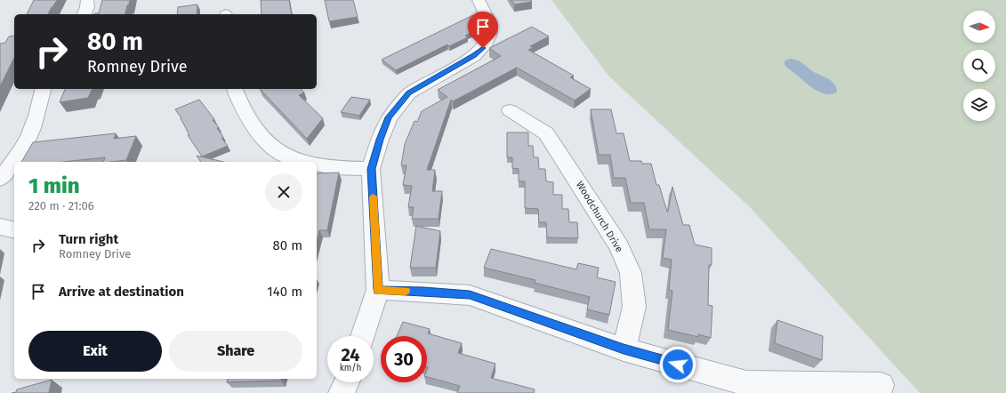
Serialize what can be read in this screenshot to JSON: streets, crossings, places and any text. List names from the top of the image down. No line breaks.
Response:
{"streets":{"street":["Woodchurch Drive"]},"north":"right","page":{"turn":["80 m","Romney Drive"],"heading":["1 min","220 m · 21:06"],"list":[{"name":"Turn right","note":"Romney Drive","value":"80 m"},{"name":"Arrive at destination","value":"140 m"}],"buttons":["Exit","Share"],"speed":"24 km/h","limit":"30"}}
